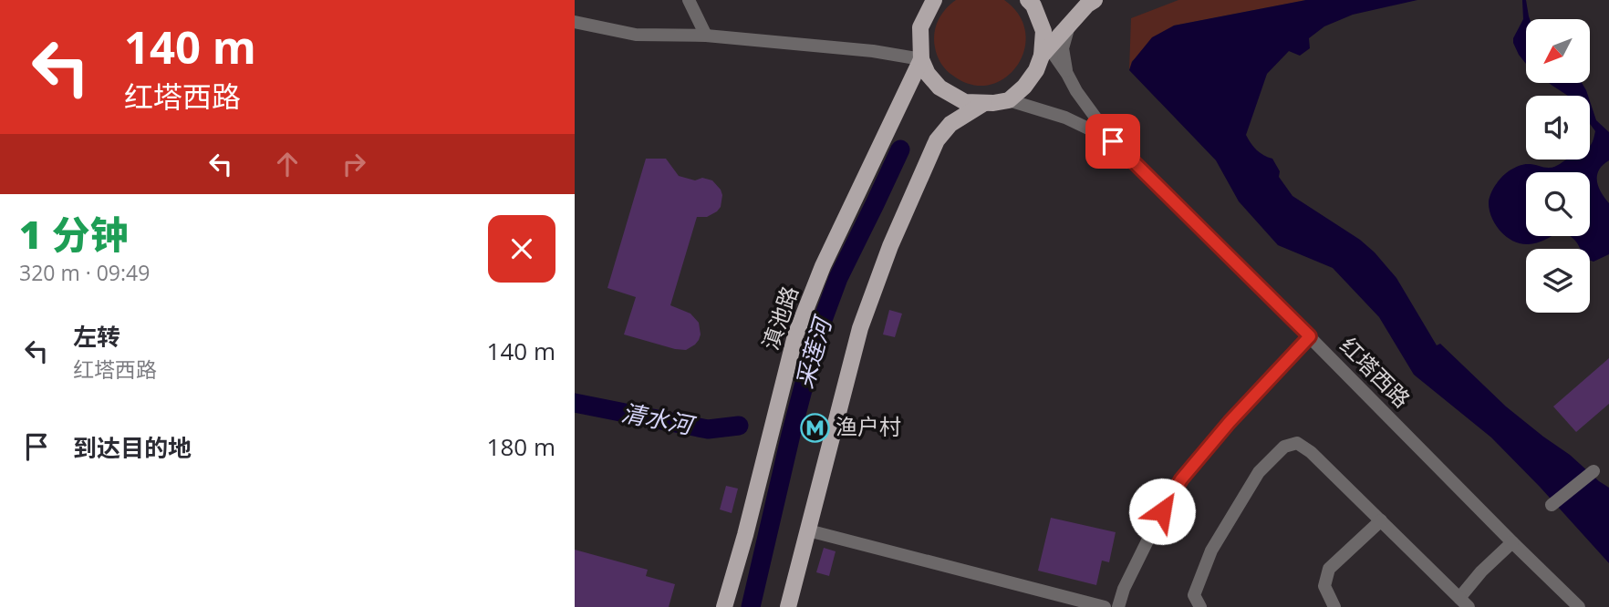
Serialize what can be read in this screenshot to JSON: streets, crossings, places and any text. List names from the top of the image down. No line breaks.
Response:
{"streets":{"main road":["滇池路"],"street":["红塔西路"]},"water":["采莲河","清水河"],"places":{"metro station":["渔户村"]},"north":"bottom left","page":{"turn":["140 m","红塔西路"],"heading":["1 分钟","320 m · 09:49"],"list":[{"name":"左转","note":"红塔西路","value":"140 m"},{"name":"到达目的地","value":"180 m"}]}}
